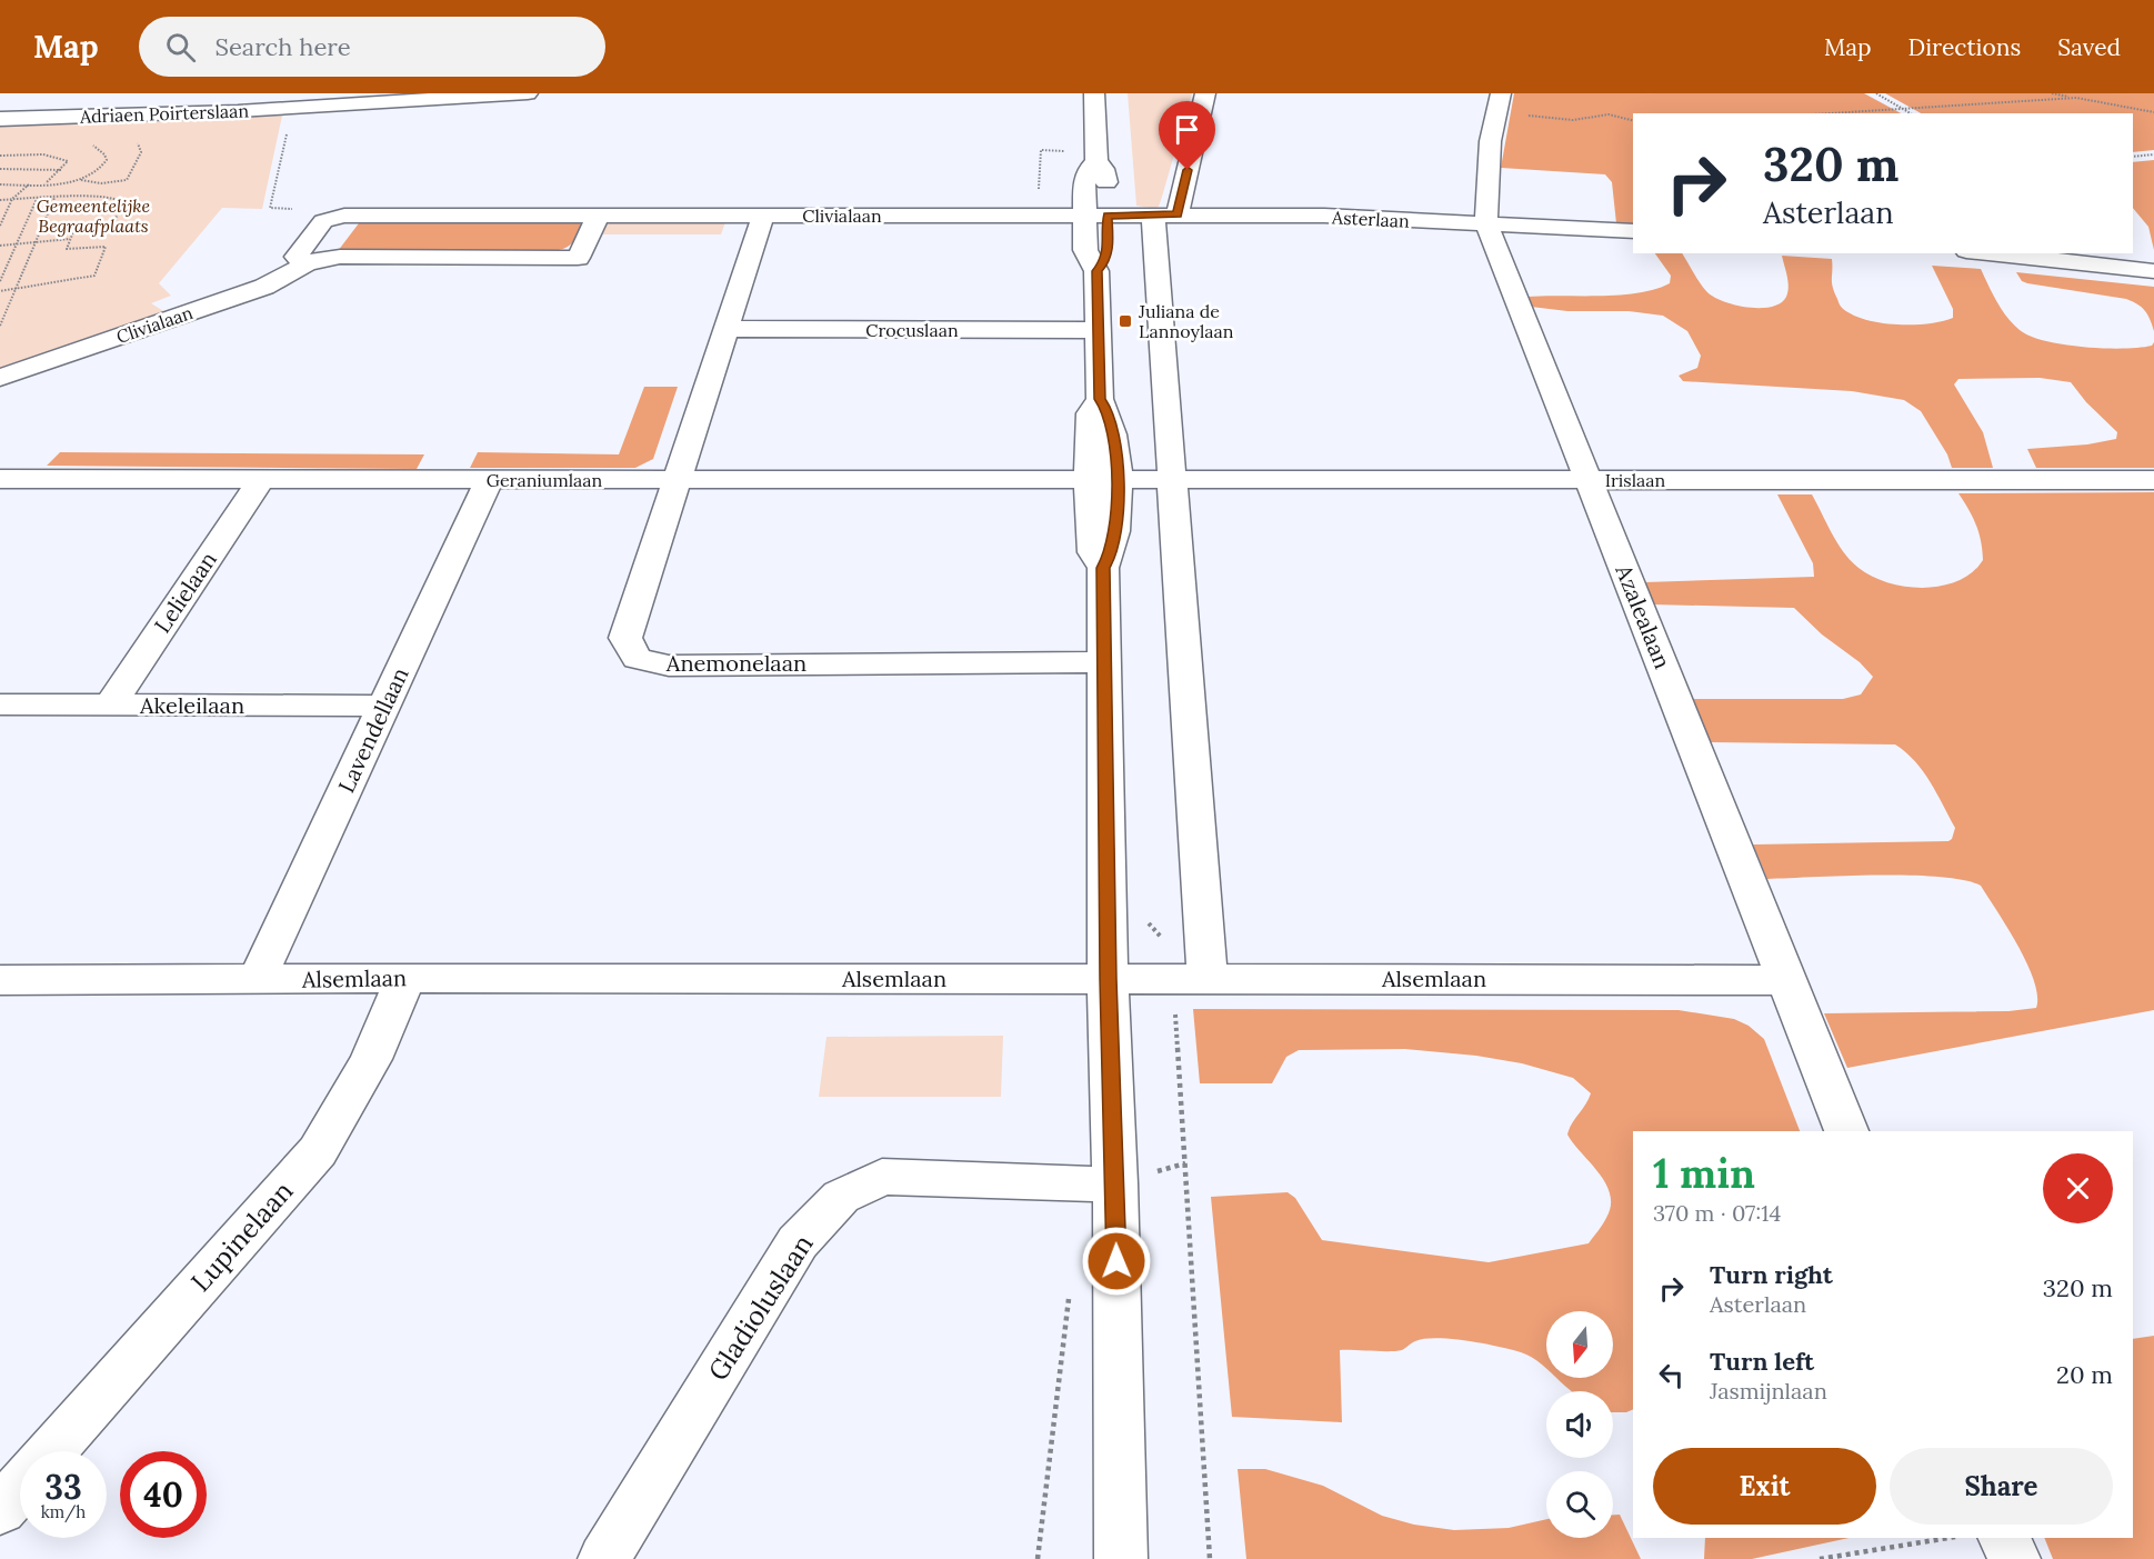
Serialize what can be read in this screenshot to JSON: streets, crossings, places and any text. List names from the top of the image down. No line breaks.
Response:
{"streets":{"street":["Adriaen Poirterslaan","Clivialaan","Asterlaan","Crocuslaan","Geraniumlaan","Irislaan","Lelielaan","Azalealaan","Anemonelaan","Akeleilaan","Lavendellaan","Alsemlaan","Lupinelaan","Gladioluslaan"]},"crossings":[["Clivialaan","Asterlaan"],["Clivialaan","Anemonelaan"],["Asterlaan","Azalealaan"],["Crocuslaan","Anemonelaan"],["Geraniumlaan","Irislaan"],["Geraniumlaan","Lelielaan"],["Geraniumlaan","Anemonelaan"],["Geraniumlaan","Lavendellaan"],["Irislaan","Azalealaan"],["Lelielaan","Akeleilaan"],["Azalealaan","Alsemlaan"],["Akeleilaan","Lavendellaan"],["Lavendellaan","Alsemlaan"],["Alsemlaan","Lupinelaan"]],"parks":["Gemeentelijke Begraafplaats"],"places":{"transit":["Juliana de Lannoylaan"]},"north":"bottom","page":{"header":"Map","search":"Search here","nav":["Map","Directions","Saved"],"turn":["320 m","Asterlaan"],"heading":["1 min","370 m · 07:14"],"list":[{"name":"Turn right","note":"Asterlaan","value":"320 m"},{"name":"Turn left","note":"Jasmijnlaan","value":"20 m"}],"buttons":["Exit","Share"],"speed":"33 km/h","limit":"40"}}
